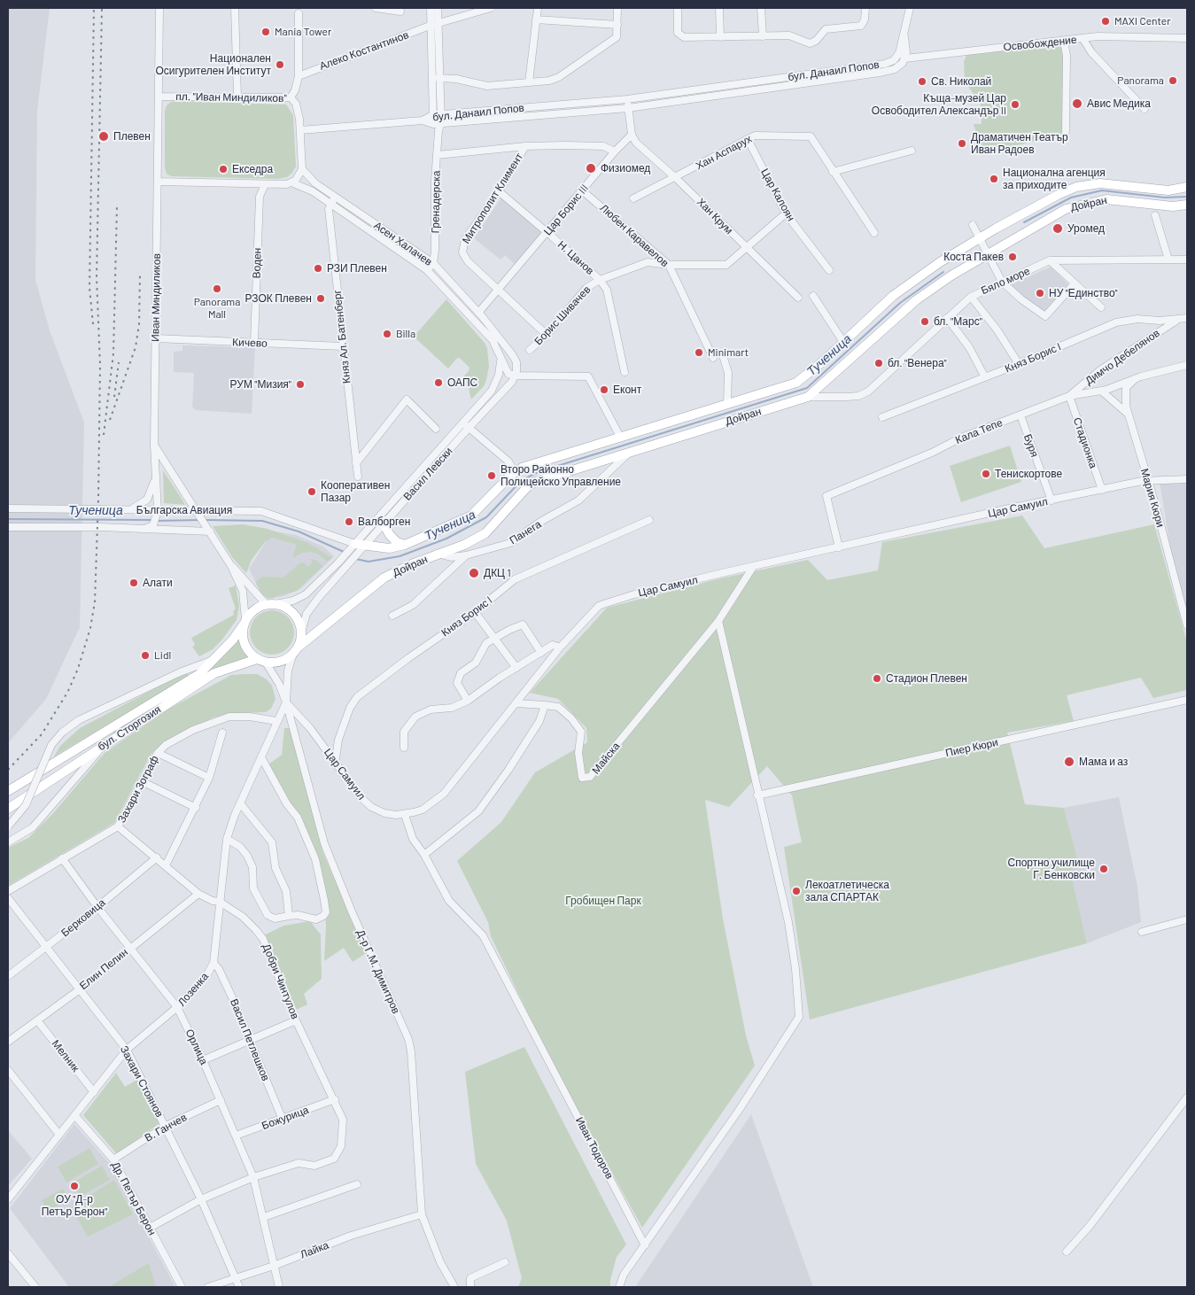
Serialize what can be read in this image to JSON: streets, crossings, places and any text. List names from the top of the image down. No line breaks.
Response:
{"streets":{"main road":["Дойран","бул. Сторгозия"],"street":["Освобождение","Алеко Костантинов","бул. Данаил Попов","пл. \"Иван Миндиликов\"","Хан Аспарух","Цар Калоян","Митрополит Климент","Гренадерска","Цар Борис III","Хан Крум","Любен Каравелов","Асен Халачев","Н. Цанов","Воден","Бяло море","Иван Миндиликов","Борис Шивачев","Княз Ал. Батенберг","Кичево","Димчо Дебелянов","Княз Борис I","Кала Тепе","Стадионка","Буря","Васил Левски","Мария Кюри","Цар Самуил","Българска Авиация","Панега","Пиер Кюри","Майска","Захари Зограф","Берковица","Елин Пелин","Д-р Г.М. Димитров","Добри Чинтулов","Лозенка","Васил Петлешков","Орлица","Мелник","Захари Стоянов","Божурица","В. Ганчев","Иван Тодоров","Др. Петър Берон","Лайка"]},"crossings":[["Освобождение","бул. Данаил Попов"],["Алеко Костантинов","Гренадерска"],["бул. Данаил Попов","пл. \"Иван Миндиликов\""],["бул. Данаил Попов","Гренадерска"],["пл. \"Иван Миндиликов\"","Асен Халачев"],["пл. \"Иван Миндиликов\"","Иван Миндиликов"],["Хан Аспарух","Цар Калоян"],["Хан Аспарух","Хан Крум"],["Цар Калоян","Борис Шивачев"],["Митрополит Климент","Цар Борис III"],["Митрополит Климент","Н. Цанов"],["Гренадерска","Асен Халачев"],["Дойран","Бяло море"],["Дойран","Васил Левски"],["Дойран","Българска Авиация"],["Дойран","Панега"],["Дойран","бул. Сторгозия"],["Дойран","Д-р Г.М. Димитров"],["Цар Борис III","Хан Крум"],["Цар Борис III","Любен Каравелов"],["Цар Борис III","Асен Халачев"],["Цар Борис III","Н. Цанов"],["Хан Крум","Борис Шивачев"],["Любен Каравелов","Борис Шивачев"],["Асен Халачев","Княз Ал. Батенберг"],["Асен Халачев","Васил Левски"],["Н. Цанов","Борис Шивачев"],["Воден","Кичево"],["Иван Миндиликов","Кичево"],["Иван Миндиликов","Българска Авиация"],["Княз Ал. Батенберг","Кичево"],["Димчо Дебелянов","Княз Борис I"],["Димчо Дебелянов","Кала Тепе"],["Димчо Дебелянов","Стадионка"],["Княз Борис I","Цар Самуил"],["Кала Тепе","Стадионка"],["Кала Тепе","Буря"],["Кала Тепе","Мария Кюри"],["Кала Тепе","Цар Самуил"],["Стадионка","Цар Самуил"],["Буря","Цар Самуил"],["Васил Левски","Българска Авиация"],["Васил Левски","бул. Сторгозия"],["Васил Левски","Д-р Г.М. Димитров"],["Мария Кюри","Цар Самуил"],["Цар Самуил","Майска"],["Цар Самуил","Д-р Г.М. Димитров"],["Цар Самуил","Лозенка"],["Цар Самуил","Иван Тодоров"],["бул. Сторгозия","Д-р Г.М. Димитров"],["Захари Зограф","Добри Чинтулов"],["Захари Зограф","Лозенка"],["Захари Зограф","Орлица"],["Берковица","Добри Чинтулов"],["Берковица","Орлица"],["Берковица","Захари Стоянов"],["Елин Пелин","Добри Чинтулов"],["Елин Пелин","Орлица"],["Елин Пелин","Мелник"],["Елин Пелин","Захари Стоянов"],["Д-р Г.М. Димитров","Лозенка"],["Д-р Г.М. Димитров","Лайка"],["Добри Чинтулов","Лозенка"],["Добри Чинтулов","Орлица"],["Добри Чинтулов","Божурица"],["Лозенка","Васил Петлешков"],["Лозенка","Орлица"],["Лозенка","Мелник"],["Лозенка","Захари Стоянов"],["Лозенка","Др. Петър Берон"],["Васил Петлешков","Божурица"],["Орлица","Божурица"],["Орлица","В. Ганчев"],["Орлица","Лайка"],["Захари Стоянов","В. Ганчев"],["Захари Стоянов","Лайка"],["В. Ганчев","Др. Петър Берон"]],"water":["Тученица"],"parks":["Гробищен Парк"],"places":["MAXI Center","Mania Tower","Национален Осигурителен Институт","Panorama","Св. Николай","Авис Медика","Къща-музей Цар Освободител Александър II","Плевен","Драматичен Театър Иван Радоев","Физиомед","Екседра","Национална агенция за приходите","Уромед","Коста Пакев","РЗИ Плевен","Panorama Mall","НУ \"Единство\"","РЗОК Плевен","бл. \"Марс\"","Billa","Minimart","бл. \"Венера\"","ОАПС","РУМ \"Мизия\"","Еконт","Тенискортове","Второ Районно Полицейско Управление","Кооперативен Пазар","Валборген","ДКЦ 1","Алати","Lidl","Стадион Плевен","Мама и аз","Спортно училище Г. Бенковски","Лекоатлетическа зала СПАРТАК","ОУ \"Д-р Петър Берон\""]}
